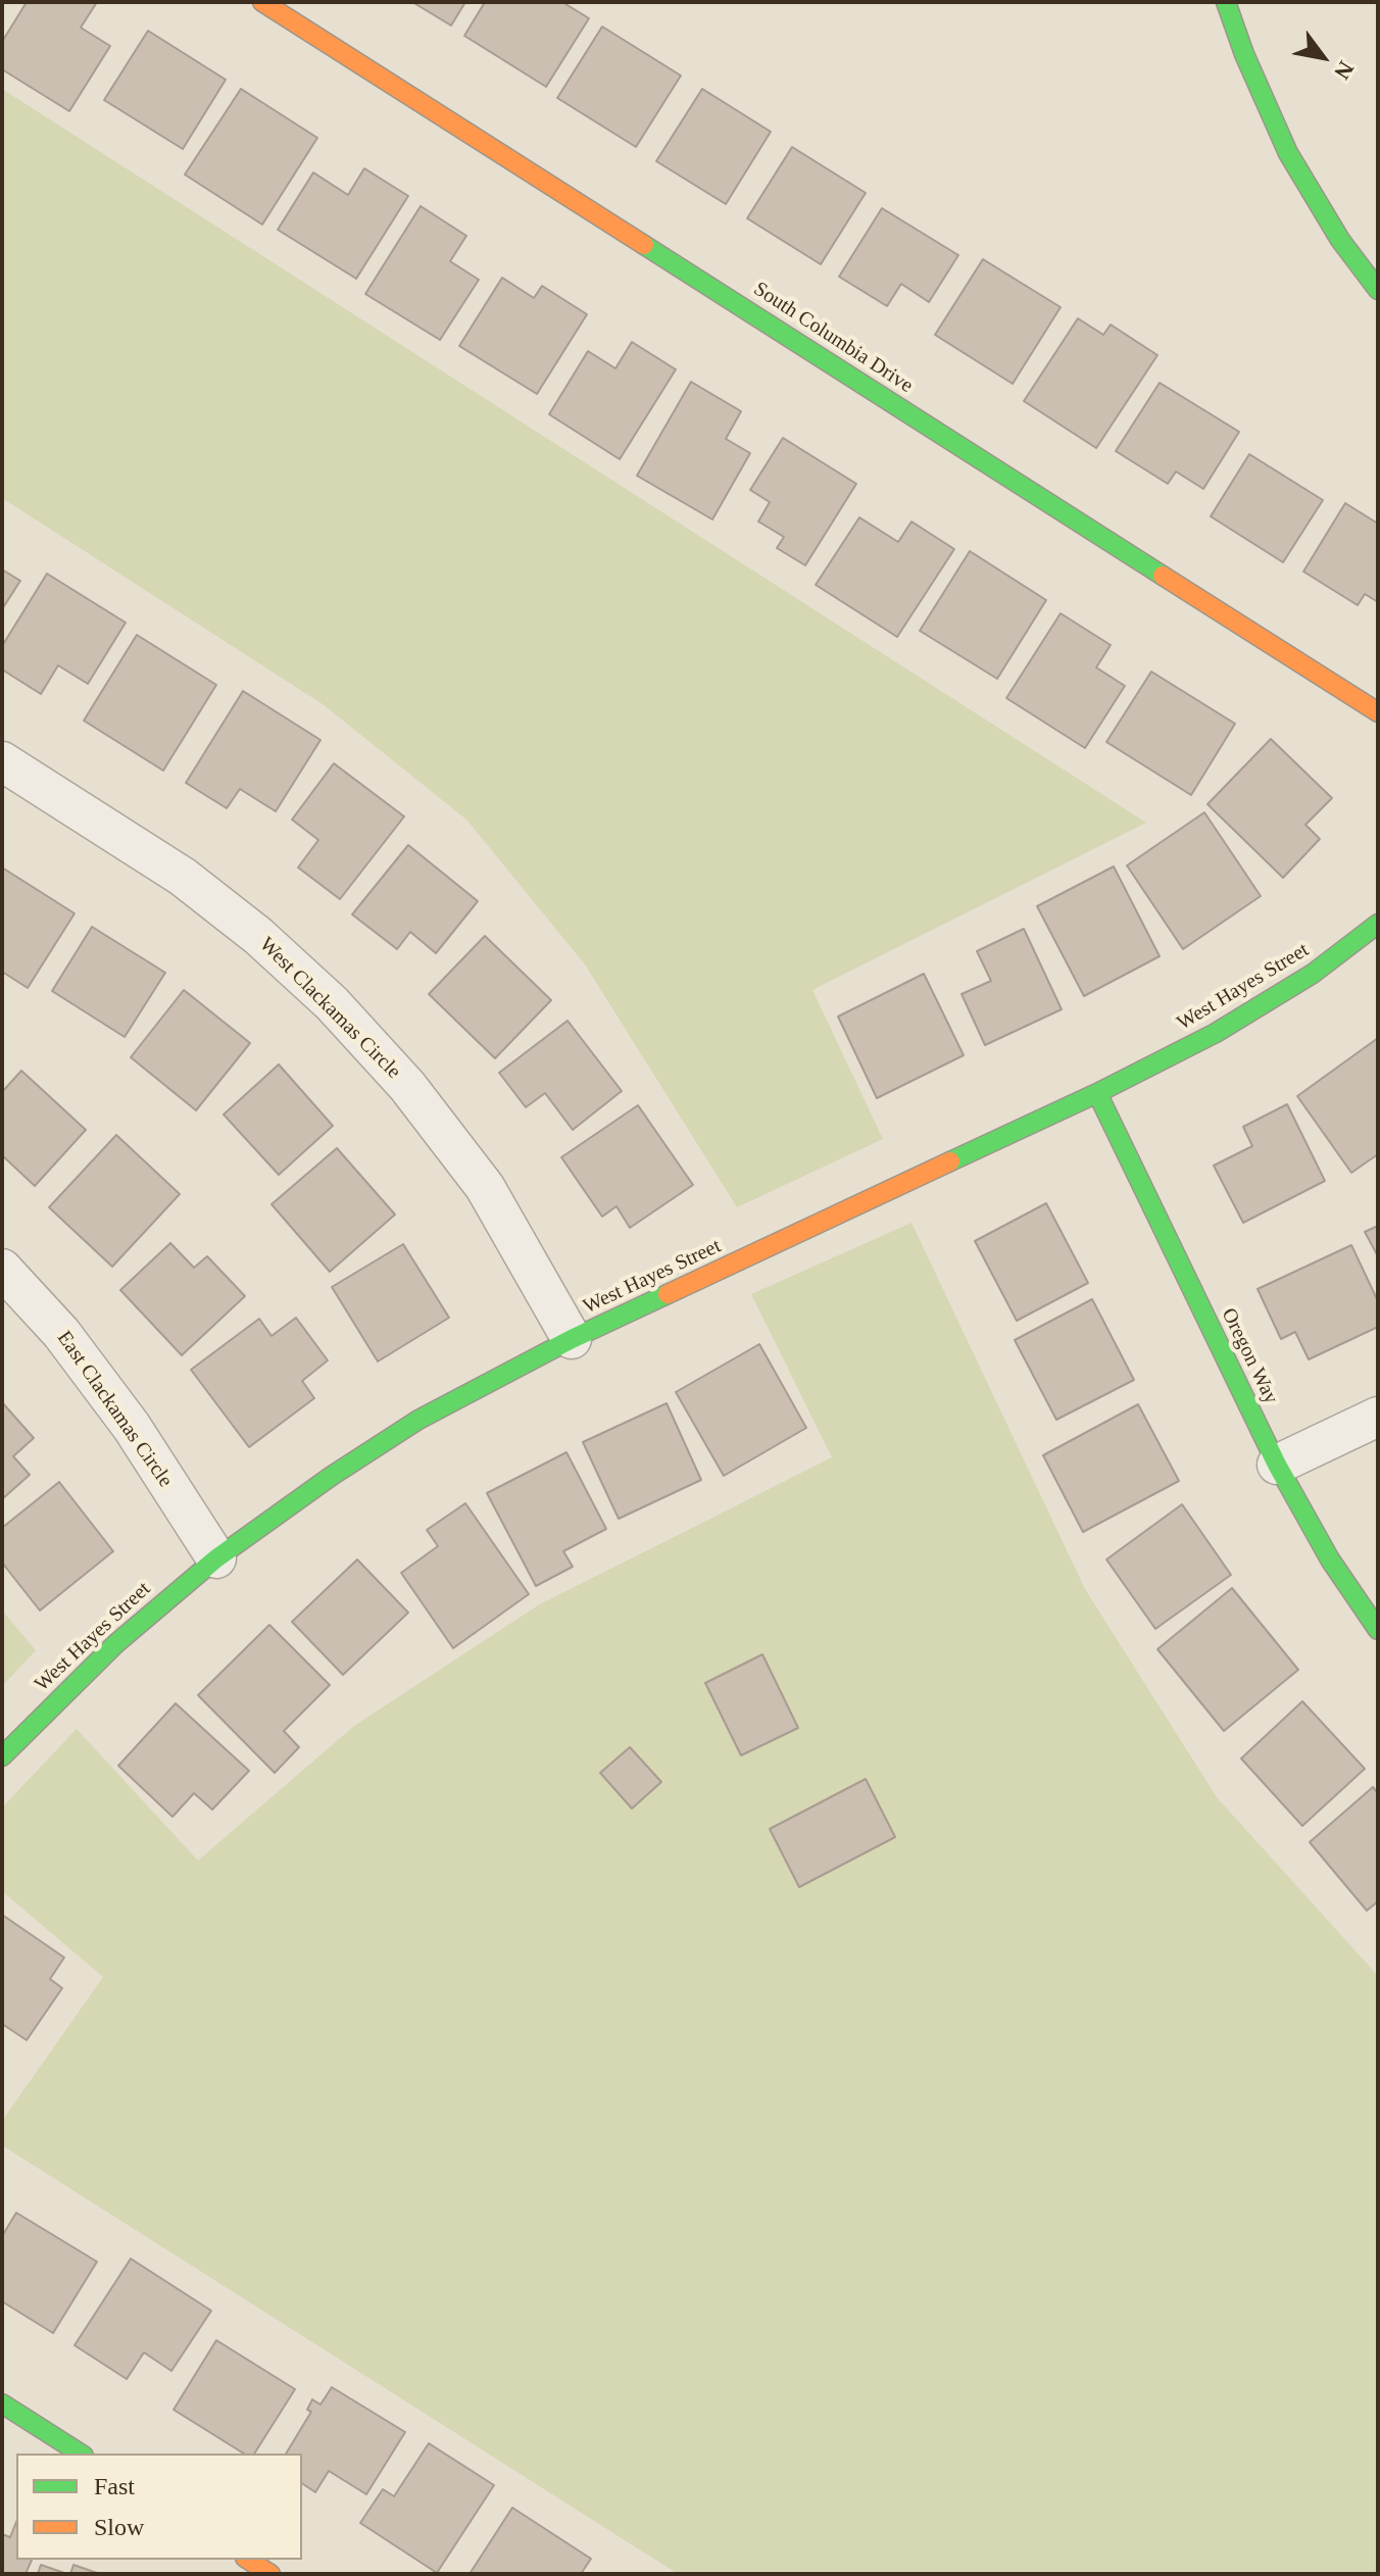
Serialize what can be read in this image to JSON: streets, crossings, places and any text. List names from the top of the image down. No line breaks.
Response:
{"streets":{"street":["South Columbia Drive","West Hayes Street","West Clackamas Circle","Oregon Way","East Clackamas Circle"]},"crossings":[["West Hayes Street","West Clackamas Circle"],["West Hayes Street","Oregon Way"],["West Hayes Street","East Clackamas Circle"]],"legend":["Fast","Slow"],"north":"bottom right"}
